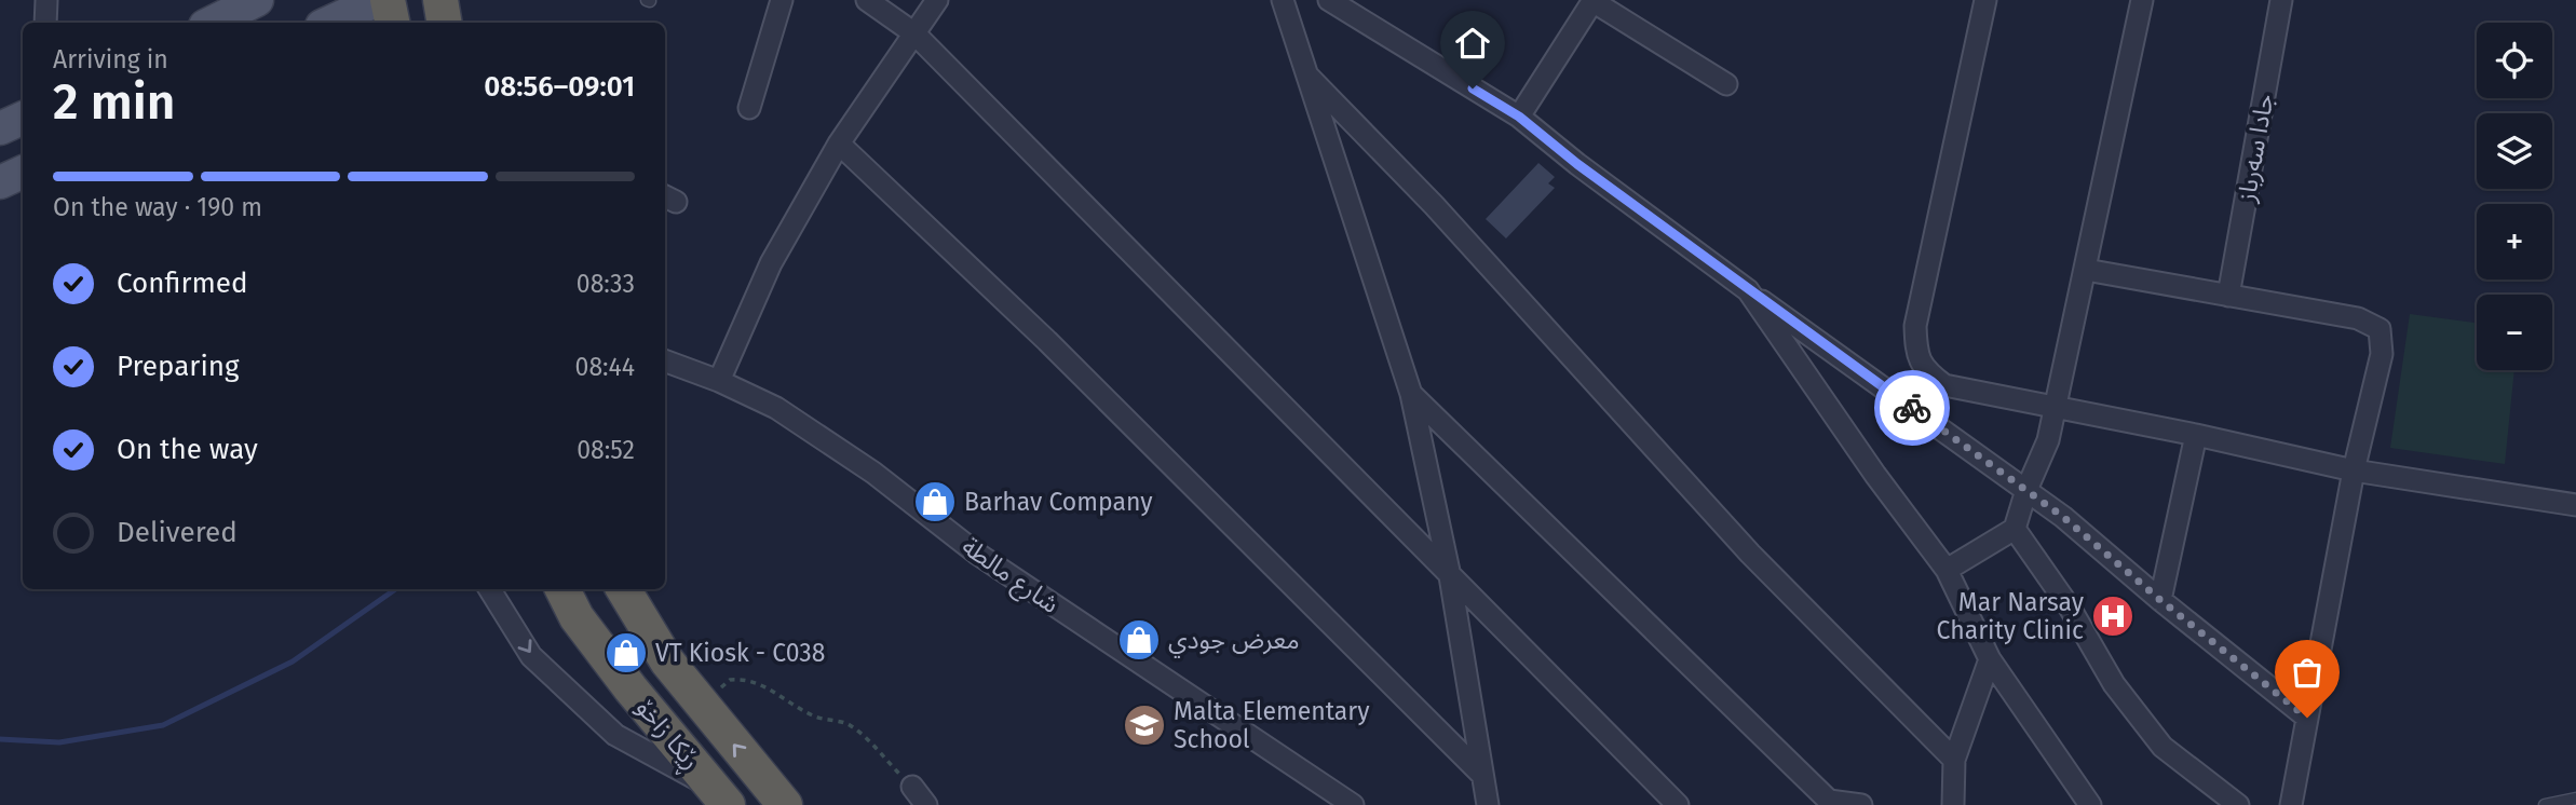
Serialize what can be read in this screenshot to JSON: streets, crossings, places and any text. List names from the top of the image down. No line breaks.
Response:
{"streets":{"highway":["ڕێکا زاخۆ"],"street":["جادا سەرباز","شارع مالطة"]},"places":{"shop":["Barhav Company","معرض جودي","VT Kiosk - C038"],"hospital":["Mar Narsay Charity Clinic"],"school or university":["Malta Elementary School"]},"page":{"map_buttons":["+","−"],"heading":["2 min","Arriving in","08:56–09:01"],"bar":"On the way · 190 m","list":[["Confirmed","08:33"],["Preparing","08:44"],["On the way","08:52"],"Delivered"]}}
